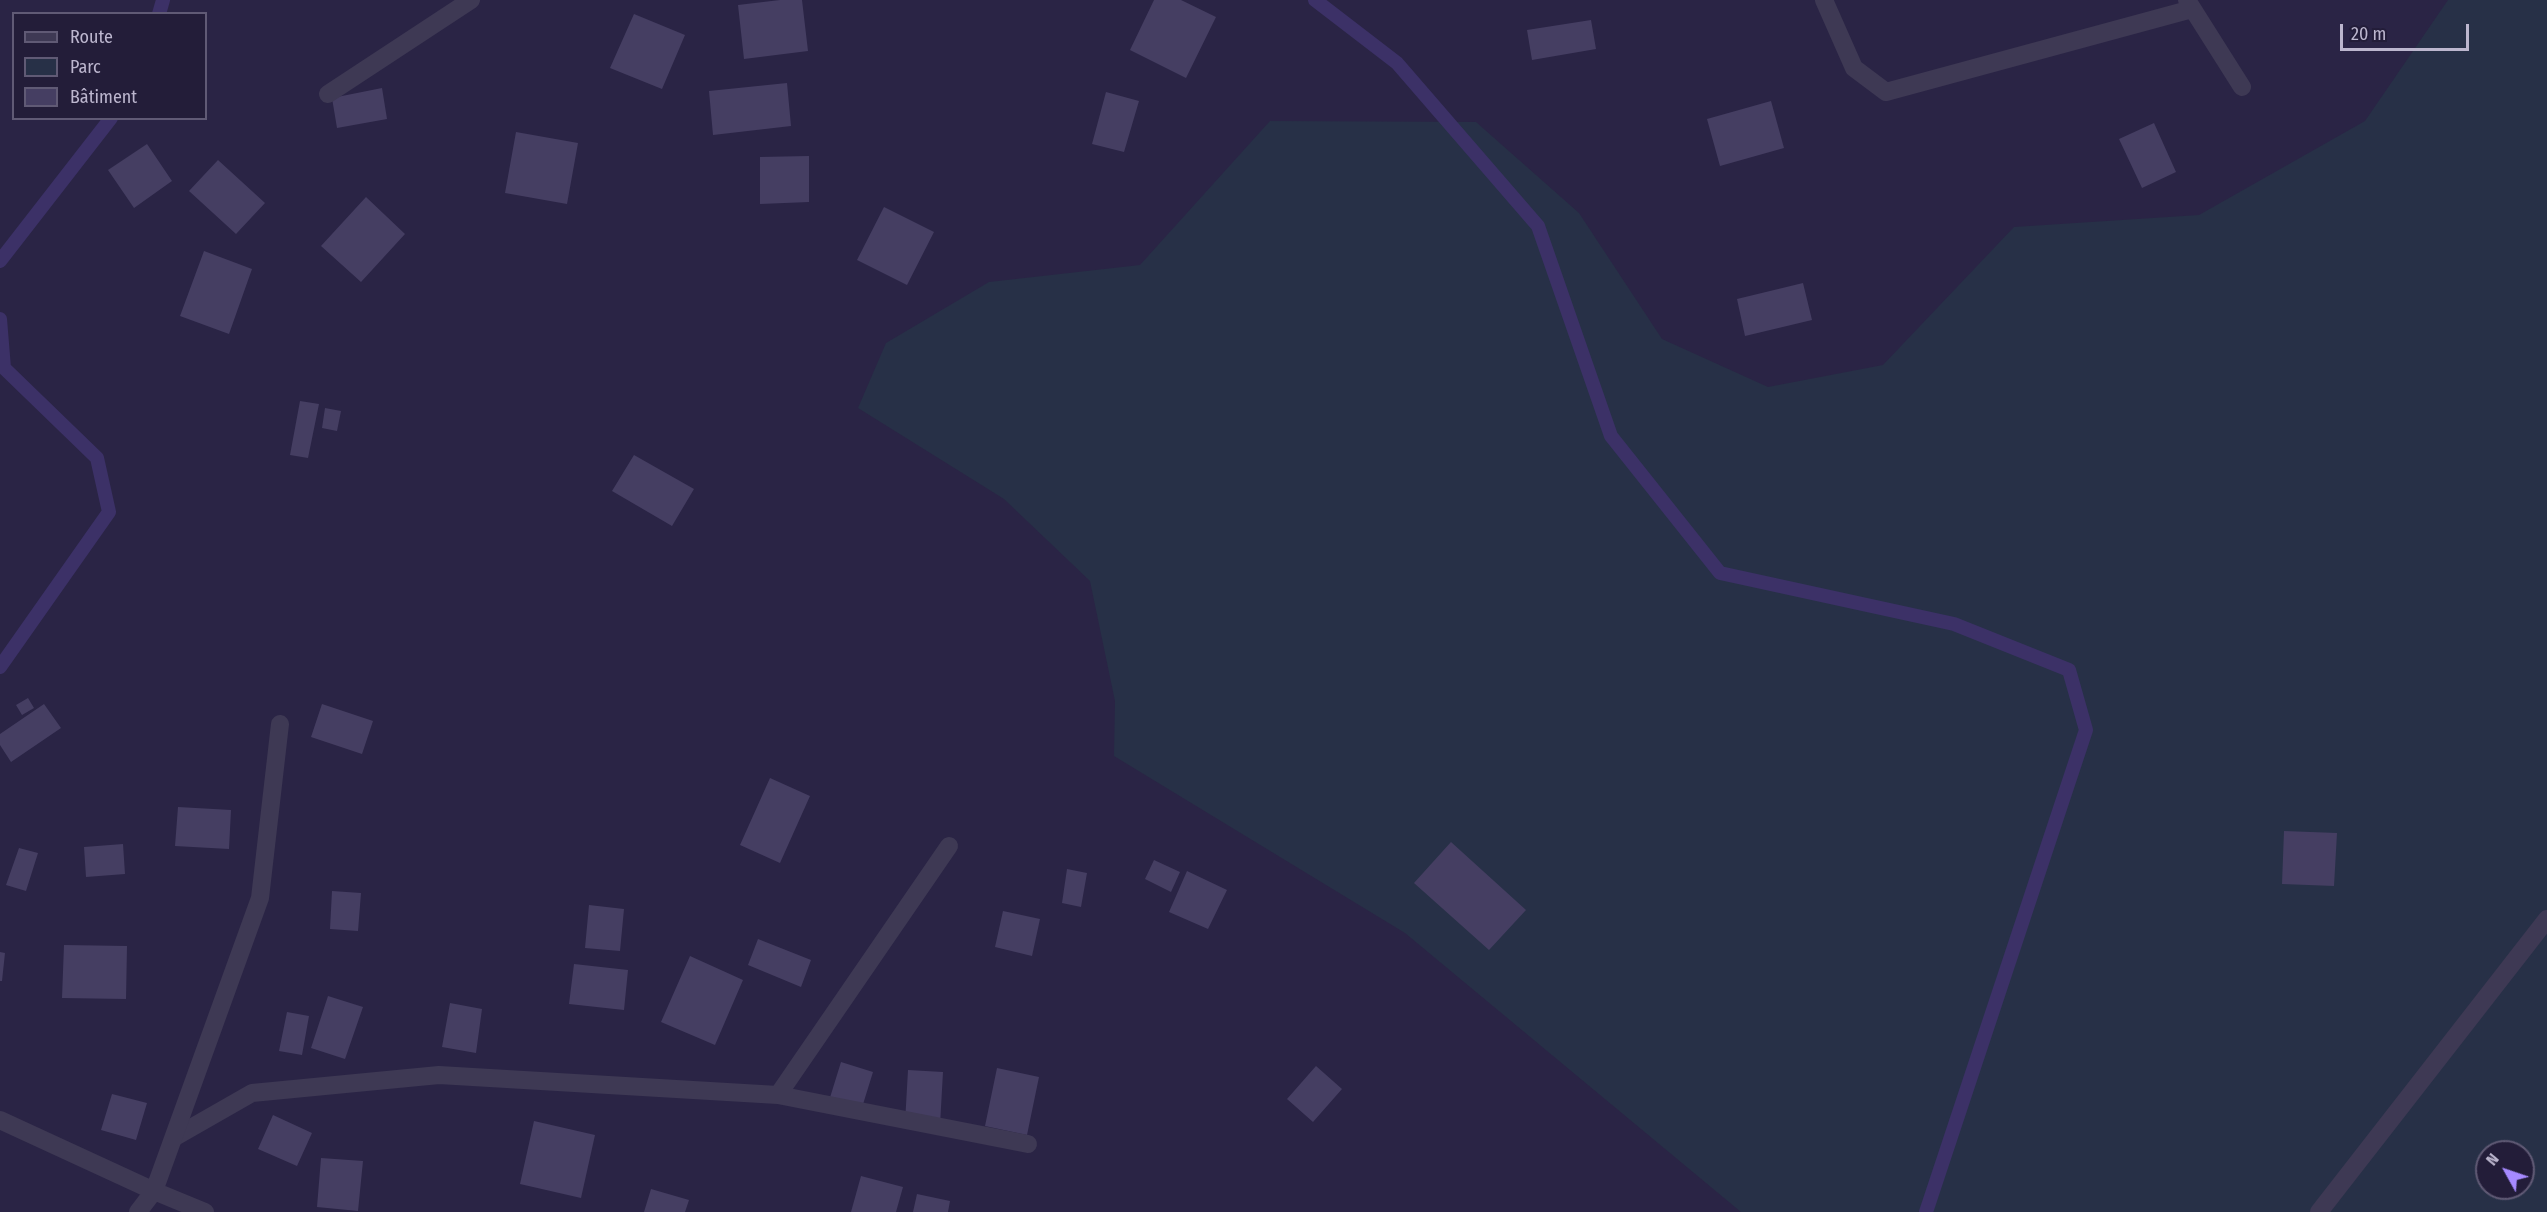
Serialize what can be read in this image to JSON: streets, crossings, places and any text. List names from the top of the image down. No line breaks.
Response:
{"legend":["Route","Parc","Bâtiment"],"scale_bar":"20 m","north":"top left"}
